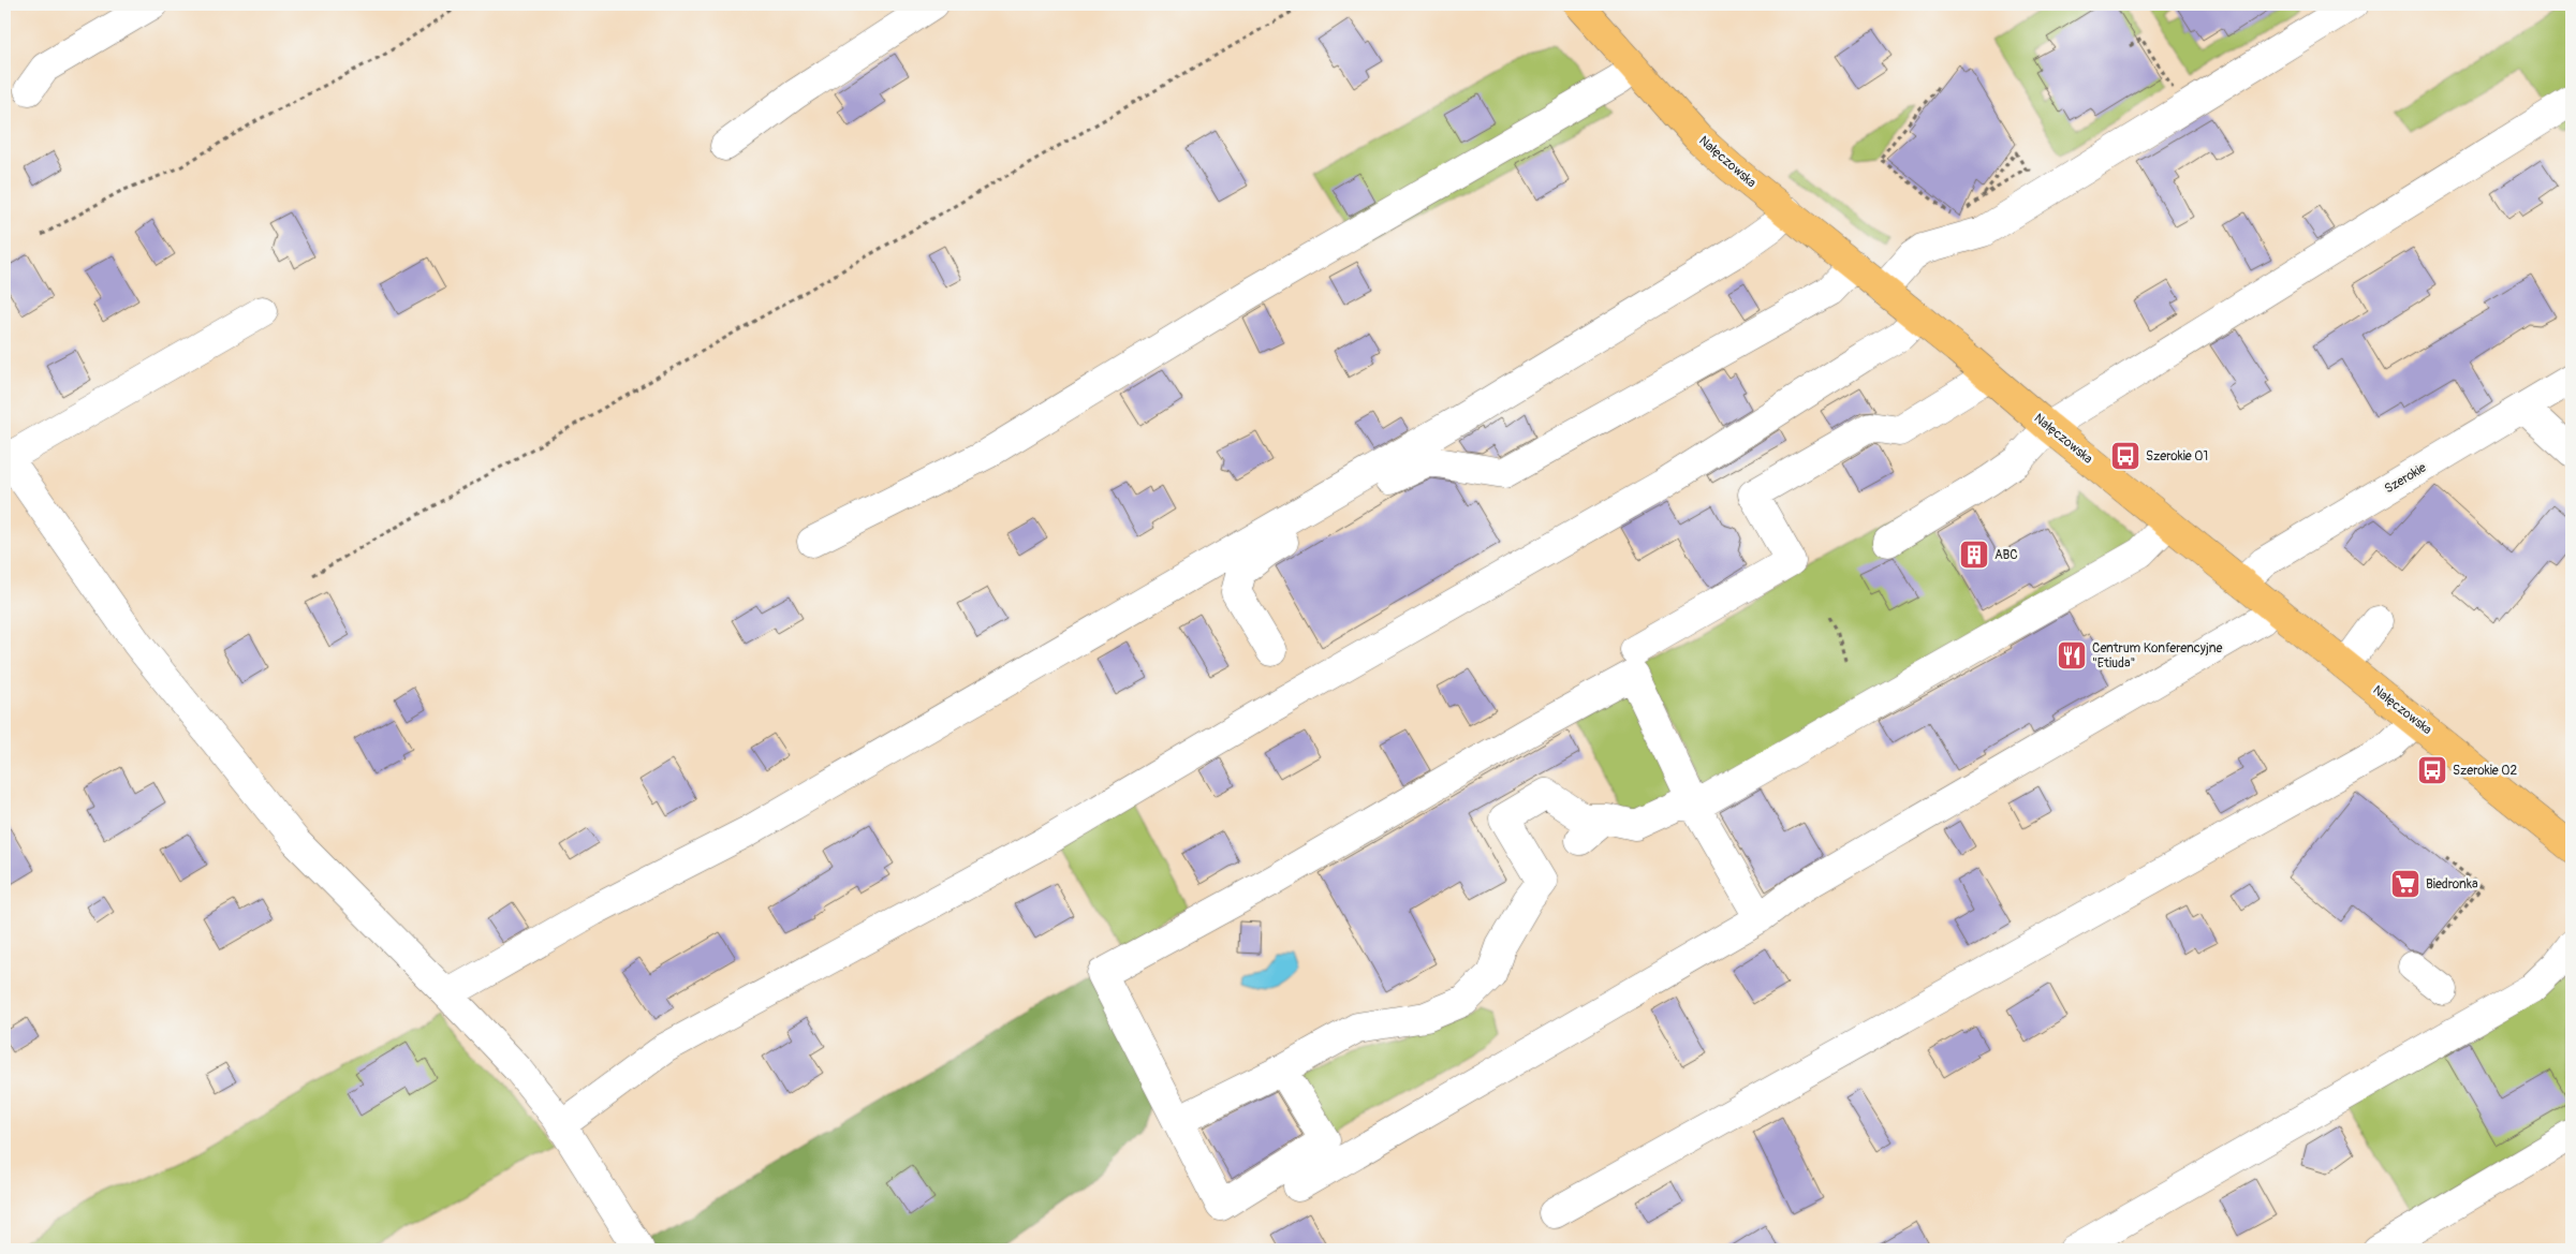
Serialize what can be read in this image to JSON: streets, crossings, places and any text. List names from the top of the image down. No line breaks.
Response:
{"streets":{"main road":["Nałęczowska"],"street":["Szerokie"]},"crossings":[["Nałęczowska","Szerokie"]],"places":{"bus stop":["Szerokie 01","Szerokie 02"],"building":["ABC"],"restaurant":["Centrum Konferencyjne \"Etiuda\""],"supermarket":["Biedronka"]}}
